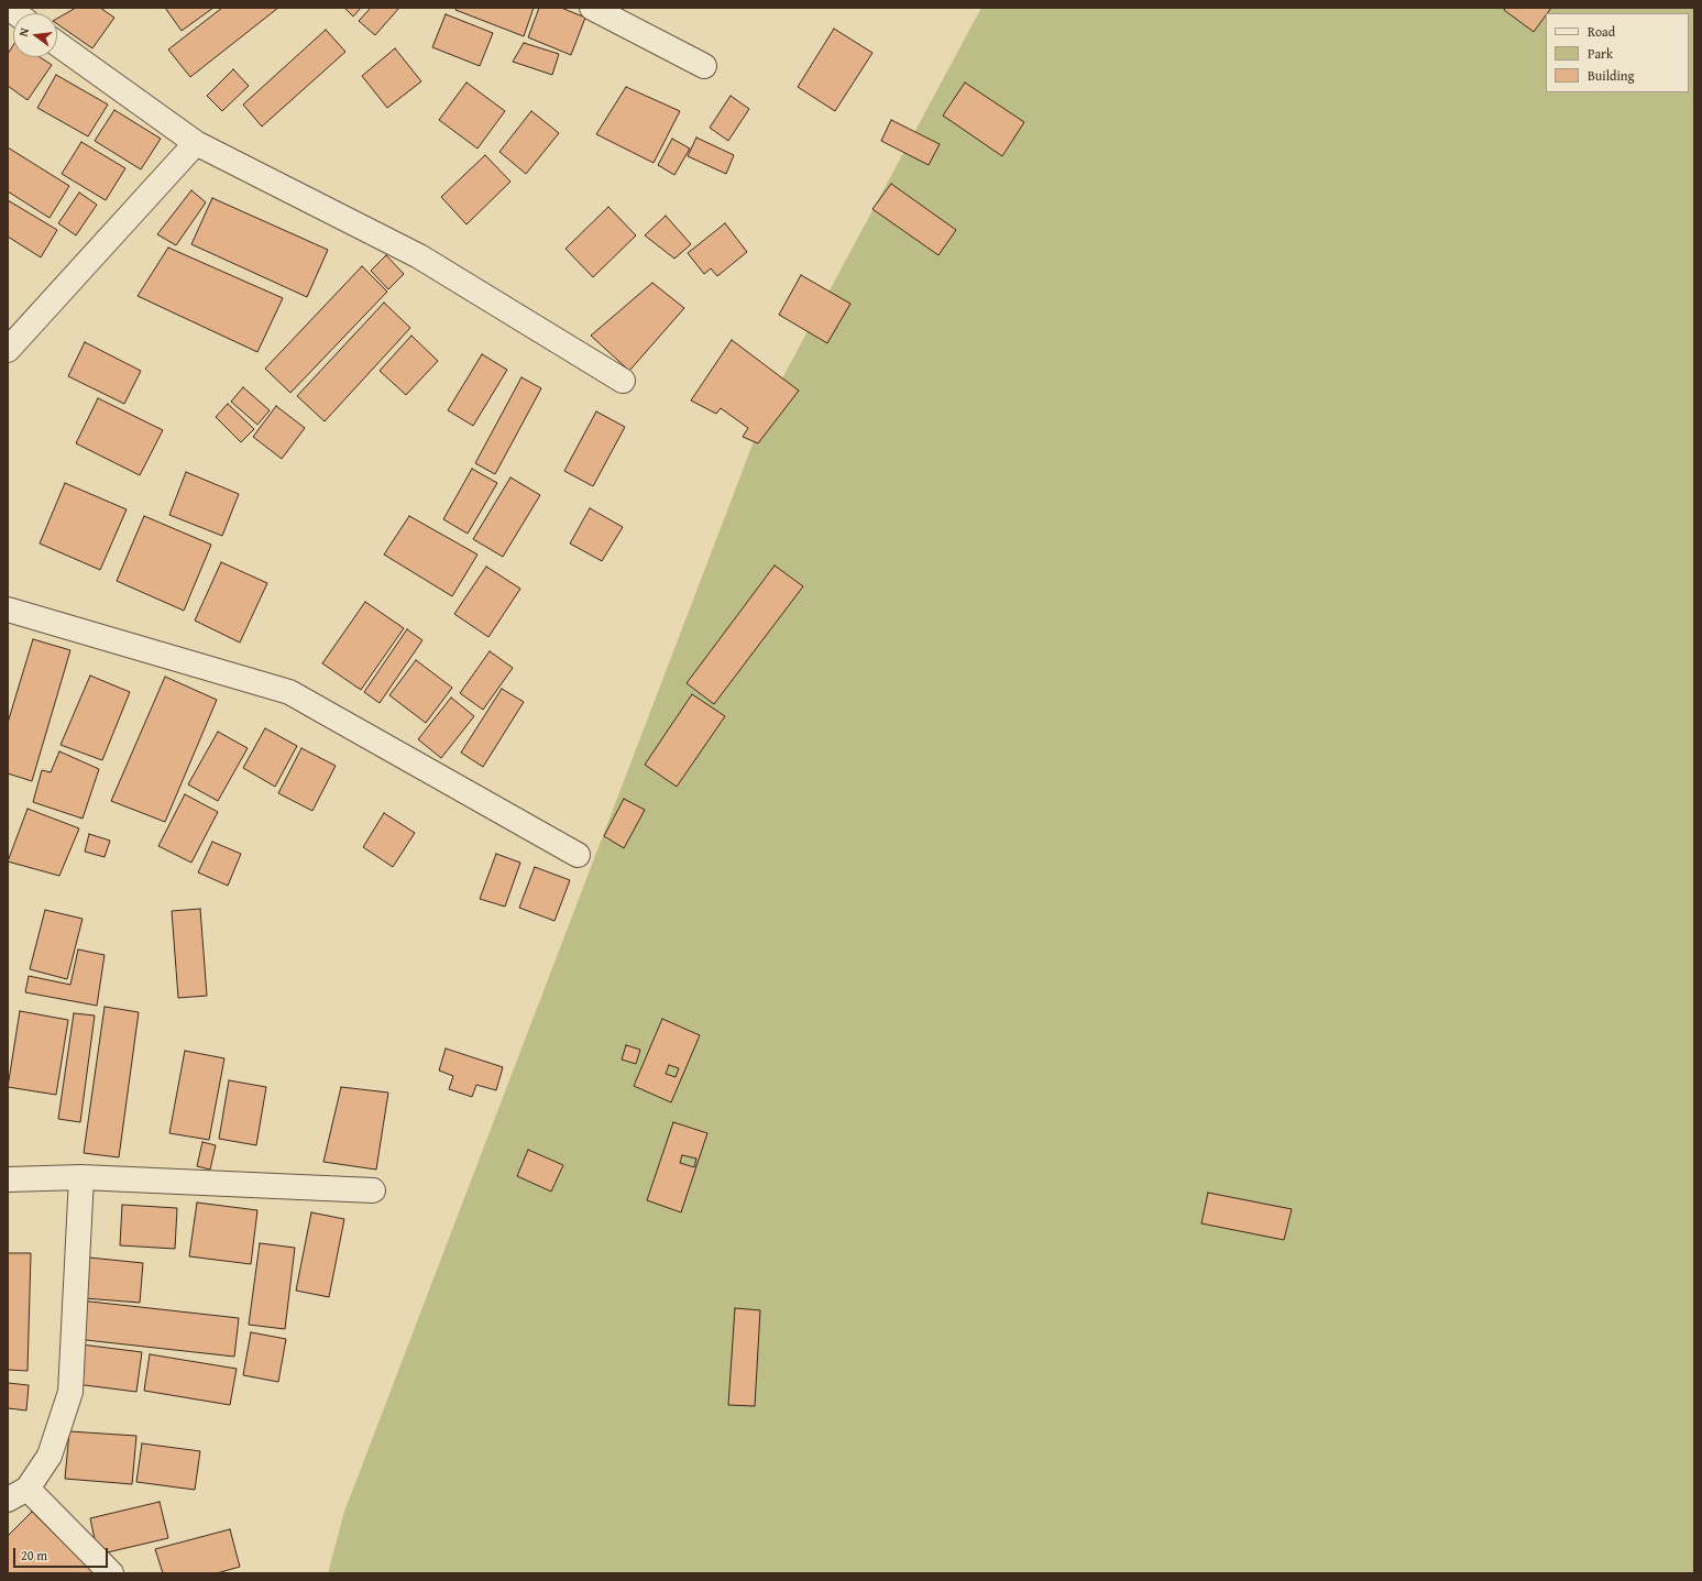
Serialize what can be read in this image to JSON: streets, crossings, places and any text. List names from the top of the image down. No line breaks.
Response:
{"legend":["Road","Park","Building"],"scale_bar":"20 m","north":"left"}
